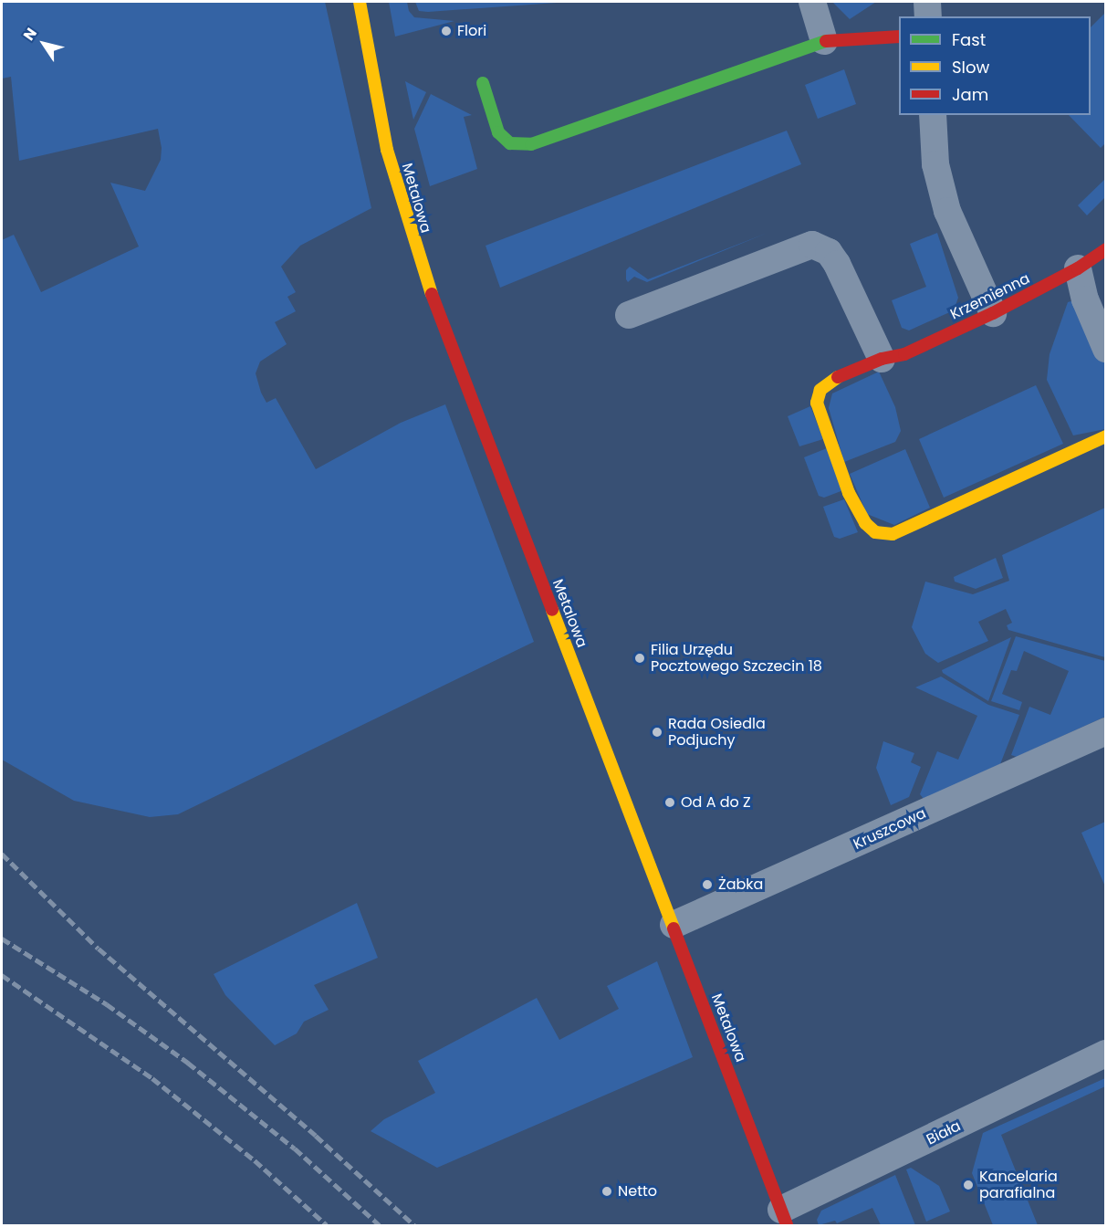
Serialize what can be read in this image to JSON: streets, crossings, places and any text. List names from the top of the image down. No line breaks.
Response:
{"streets":{"main road":["Metalowa","Krzemienna"],"street":["Kruszcowa","Biała"]},"crossings":[["Metalowa","Kruszcowa"],["Metalowa","Biała"]],"places":["Flori","Filia Urzędu Pocztowego Szczecin 18","Rada Osiedla Podjuchy","Od A do Z","Żabka","Kancelaria parafialna","Netto"],"legend":["Fast","Slow","Jam"],"north":"top left"}
